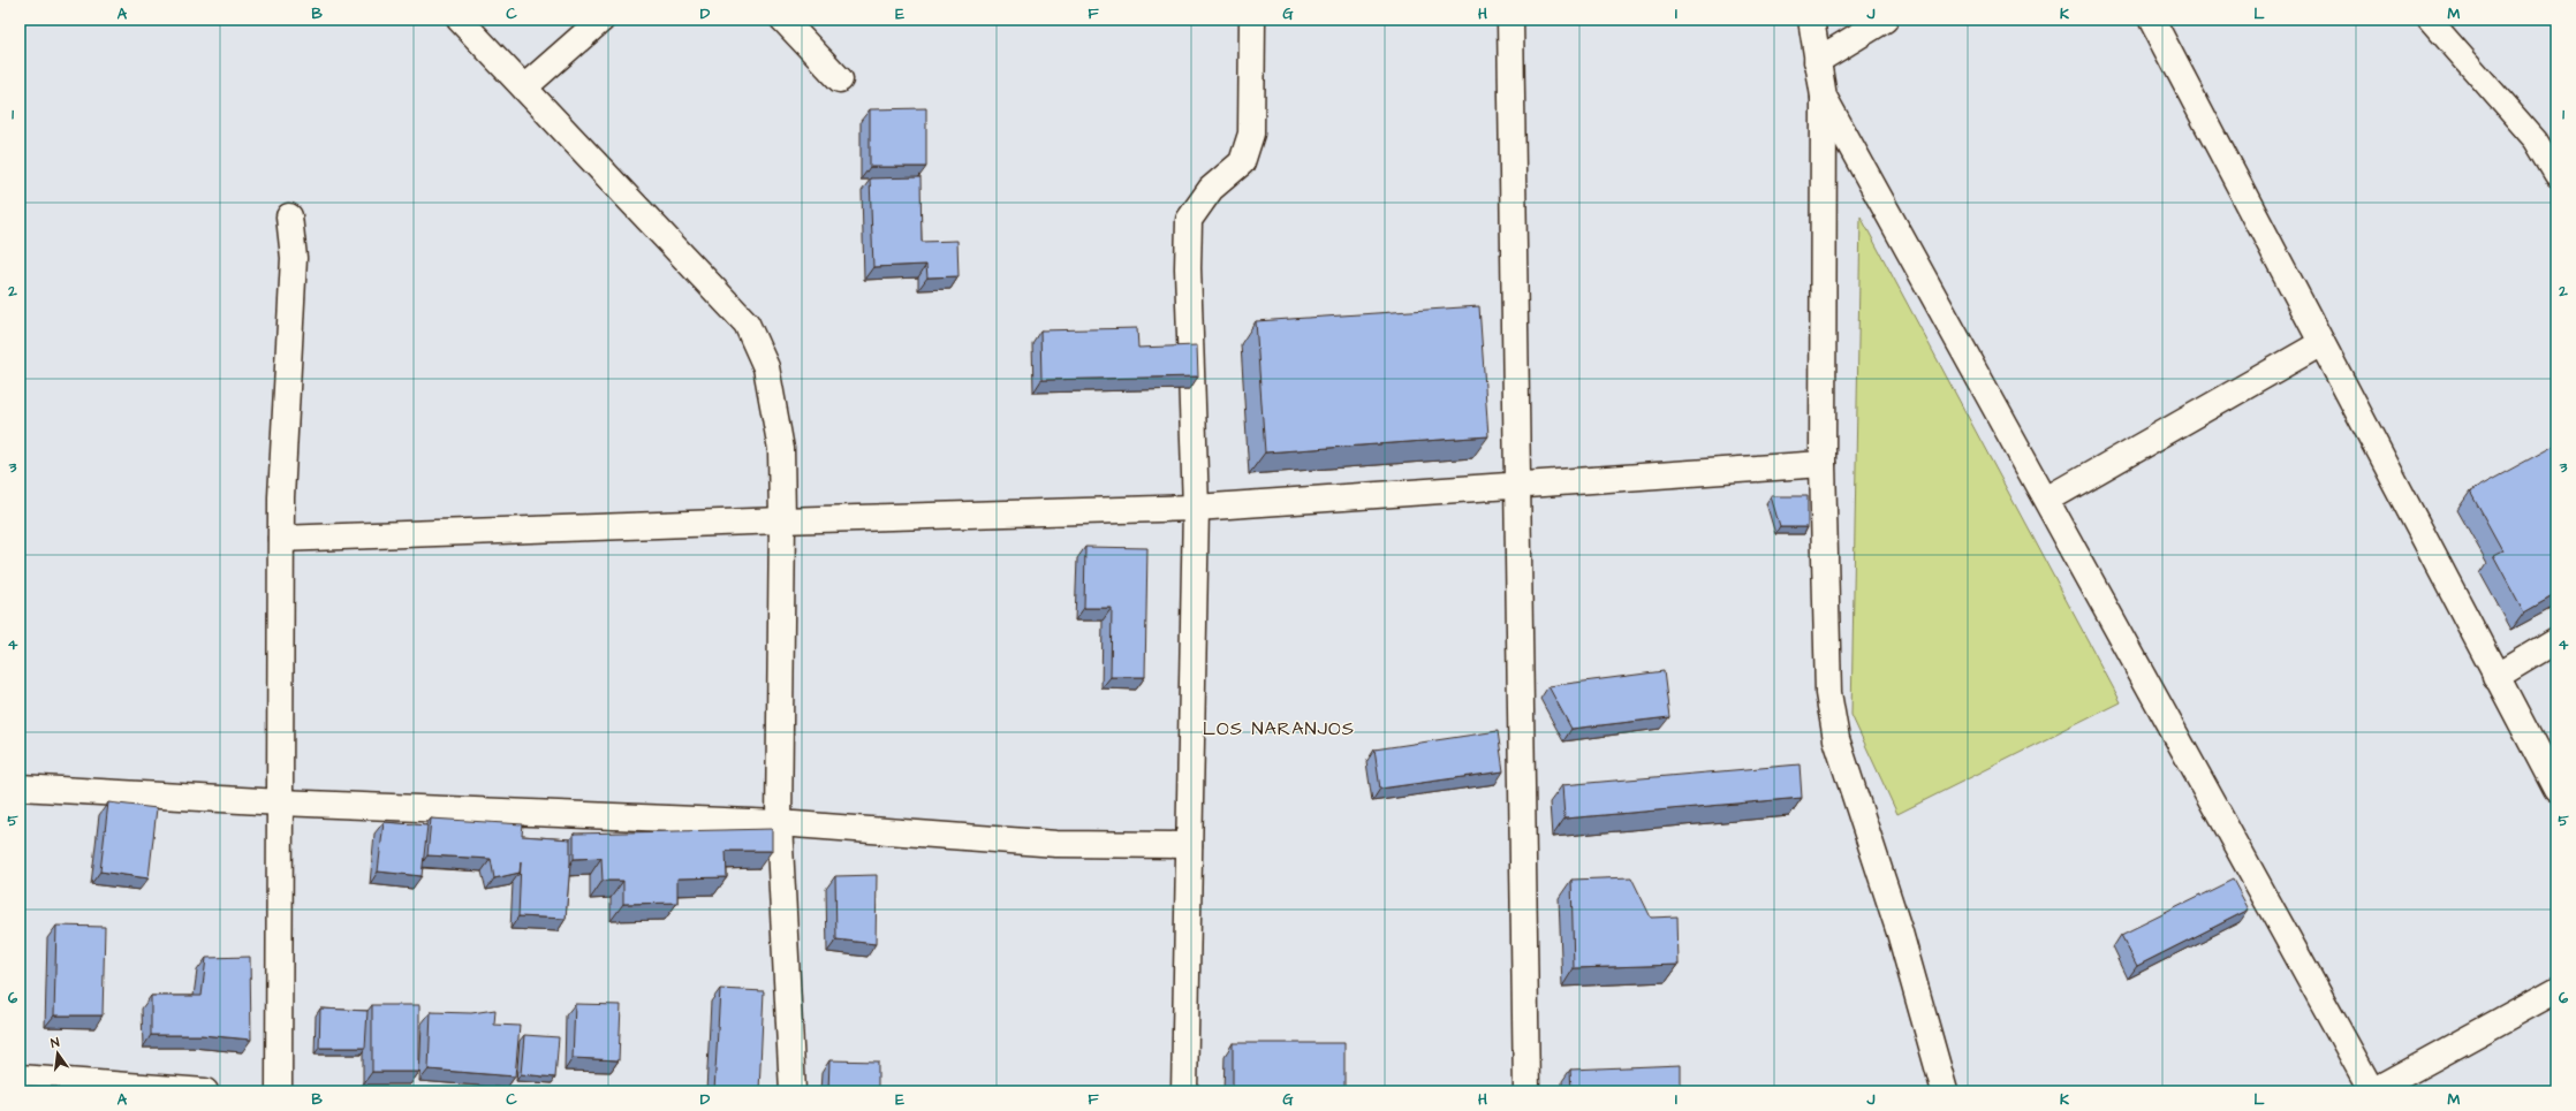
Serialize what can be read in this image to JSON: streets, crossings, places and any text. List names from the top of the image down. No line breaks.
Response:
{"districts":["LOS NARANJOS"],"north":"top","grid":{"columns":["A","B","C","D","E","F","G","H","I","J","K","L","M"],"rows":["1","2","3","4","5","6"]}}
